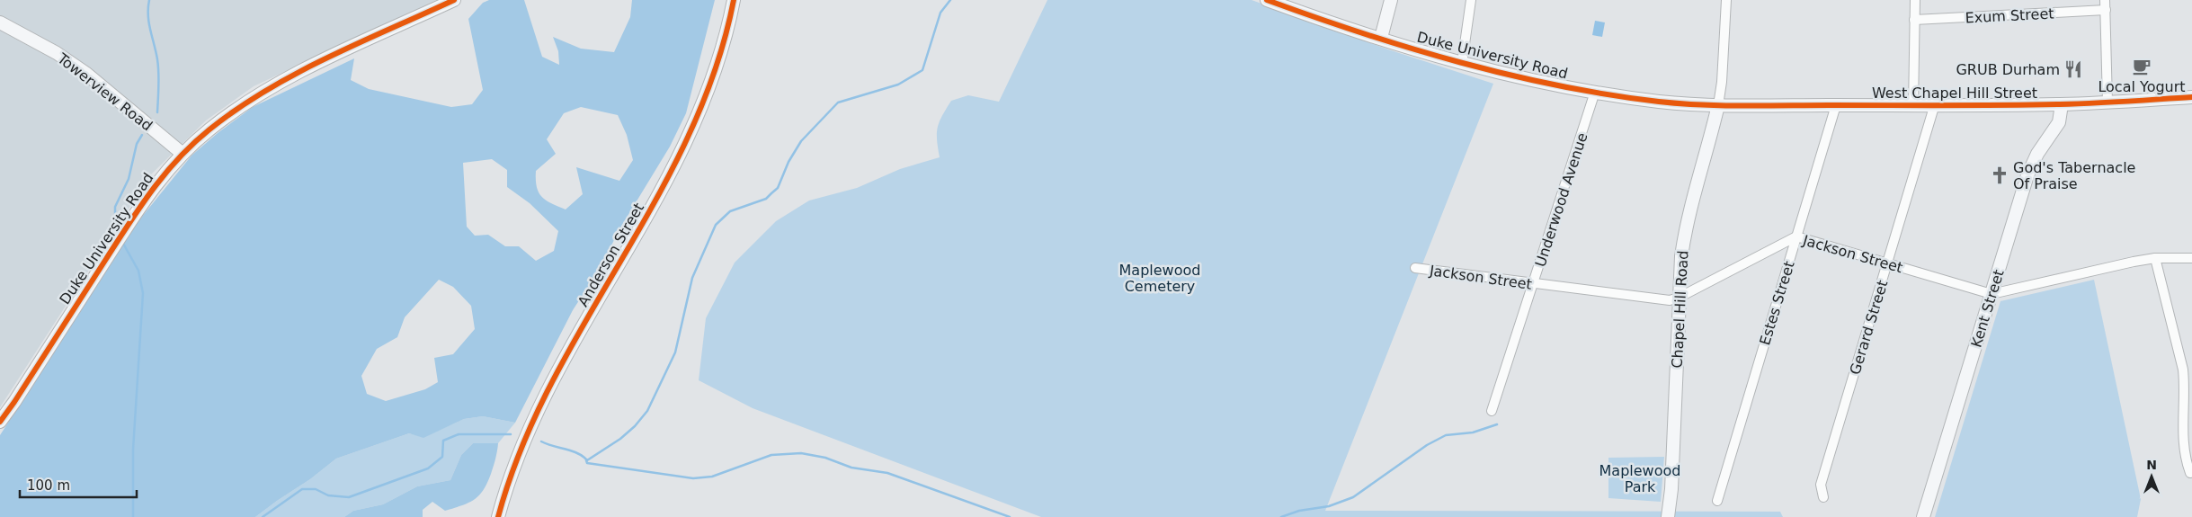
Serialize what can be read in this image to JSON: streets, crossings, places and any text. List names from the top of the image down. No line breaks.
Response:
{"streets":{"street":["Exum Street","Duke University Road","Towerview Road","West Chapel Hill Street","Underwood Avenue","Jackson Street","Anderson Street","Estes Street","Kent Street","Chapel Hill Road","Gerard Street"]},"crossings":[["Duke University Road","Towerview Road"],["Duke University Road","West Chapel Hill Street"],["Duke University Road","Underwood Avenue"],["Duke University Road","Chapel Hill Road"],["West Chapel Hill Street","Estes Street"],["West Chapel Hill Street","Kent Street"],["West Chapel Hill Street","Chapel Hill Road"],["West Chapel Hill Street","Gerard Street"],["Underwood Avenue","Jackson Street"],["Jackson Street","Estes Street"],["Jackson Street","Kent Street"],["Jackson Street","Chapel Hill Road"],["Jackson Street","Gerard Street"]],"parks":["Maplewood Cemetery","Maplewood Park"],"places":{"cafe":["Local Yogurt"],"restaurant":["GRUB Durham"],"church":["God's Tabernacle Of Praise"]},"scale_bar":"100 m","north":"top"}
